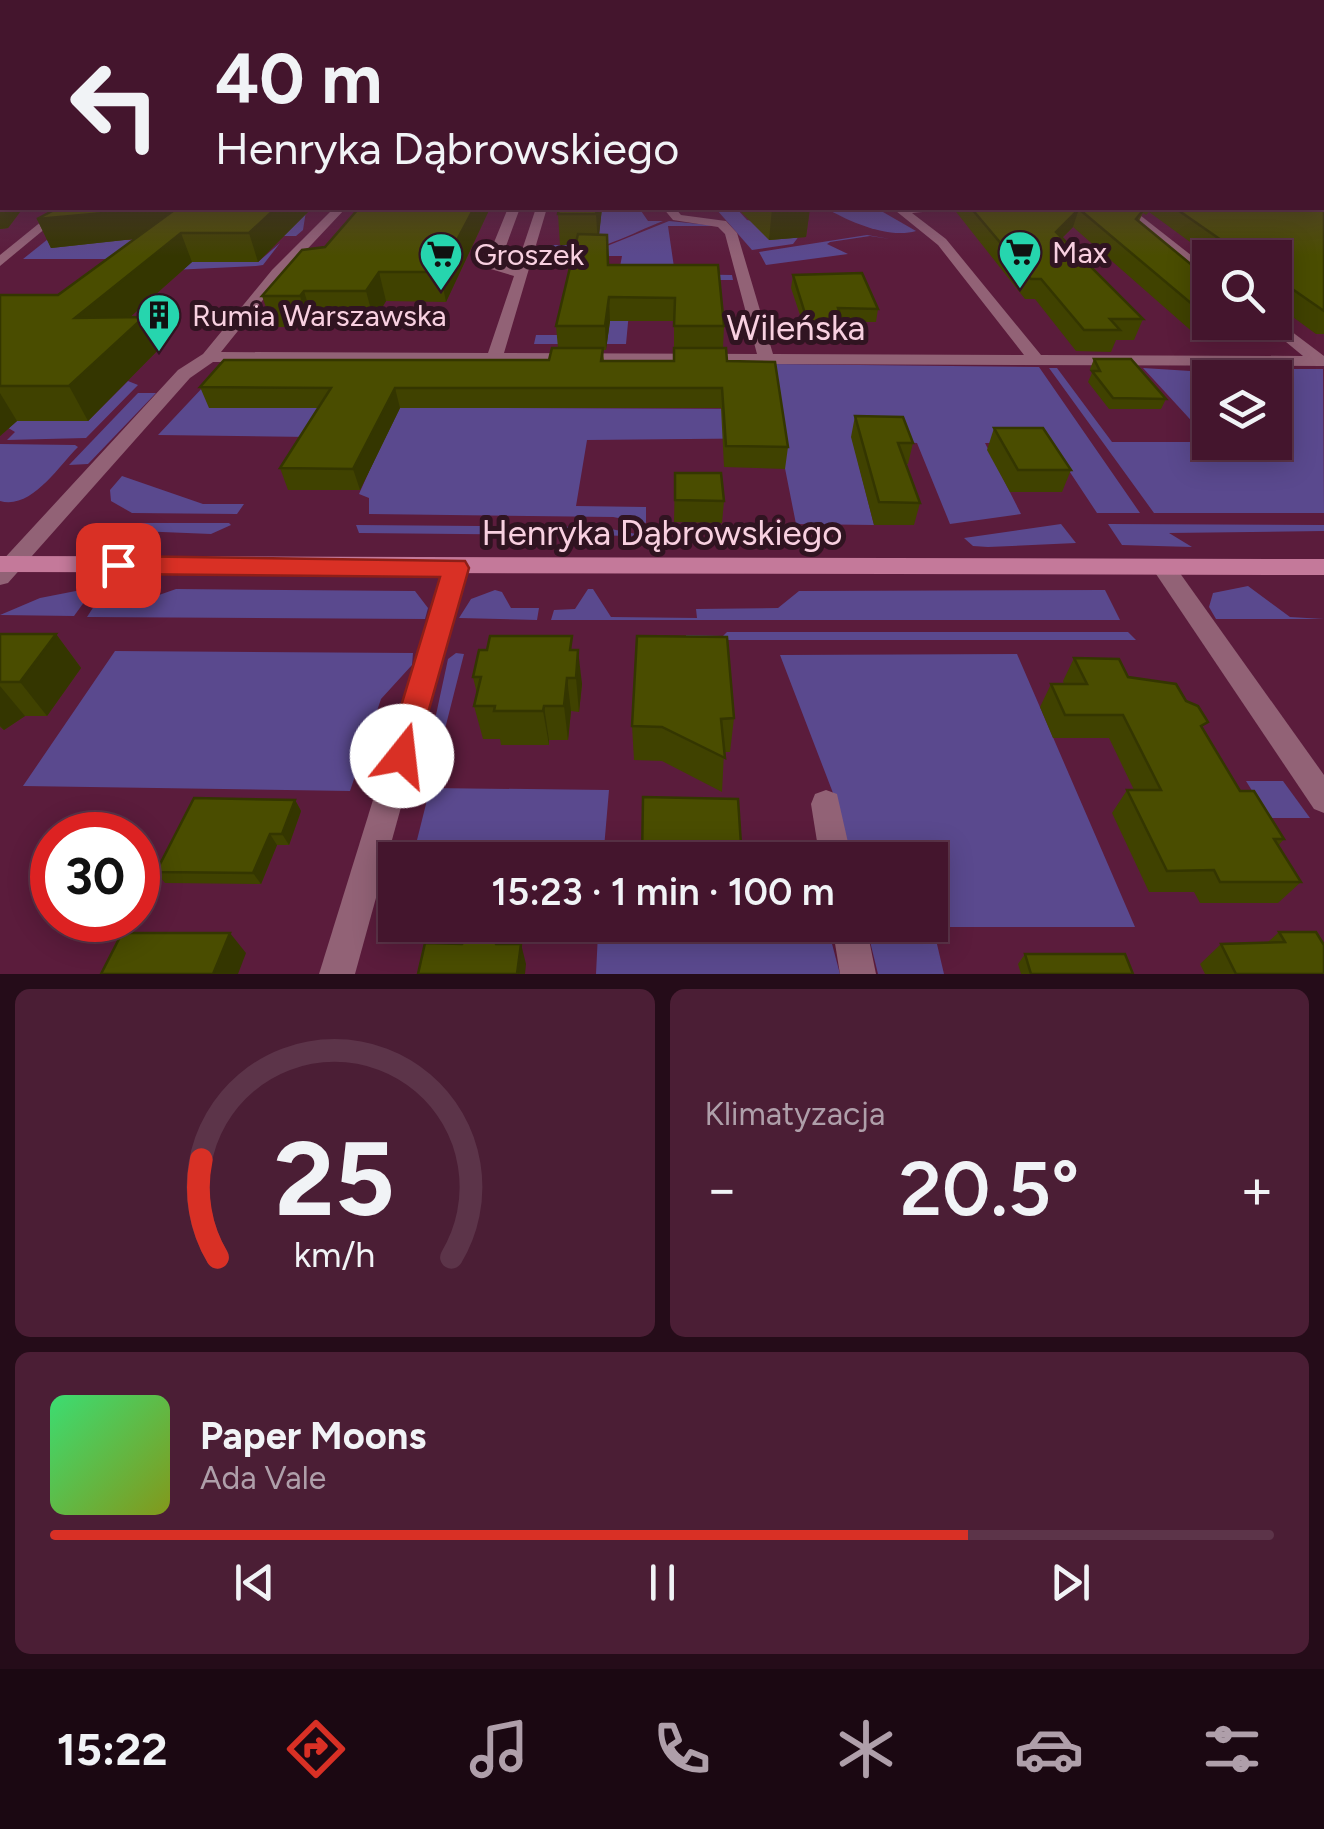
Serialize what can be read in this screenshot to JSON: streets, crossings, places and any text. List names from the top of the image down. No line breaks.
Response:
{"streets":{"street":["Wileńska","Henryka Dąbrowskiego"]},"places":{"supermarket":["Max","Groszek"],"building":["Rumia Warszawska"]},"page":{"turn":["40 m","Henryka Dąbrowskiego"],"limit":"30","trip":"15:23 · 1 min · 100 m","tile":"Klimatyzacja","heat":["−","20.5°","+"],"song":["Paper Moons","Ada Vale"],"tabs":"15:22","gauge":["25","km/h"]}}
